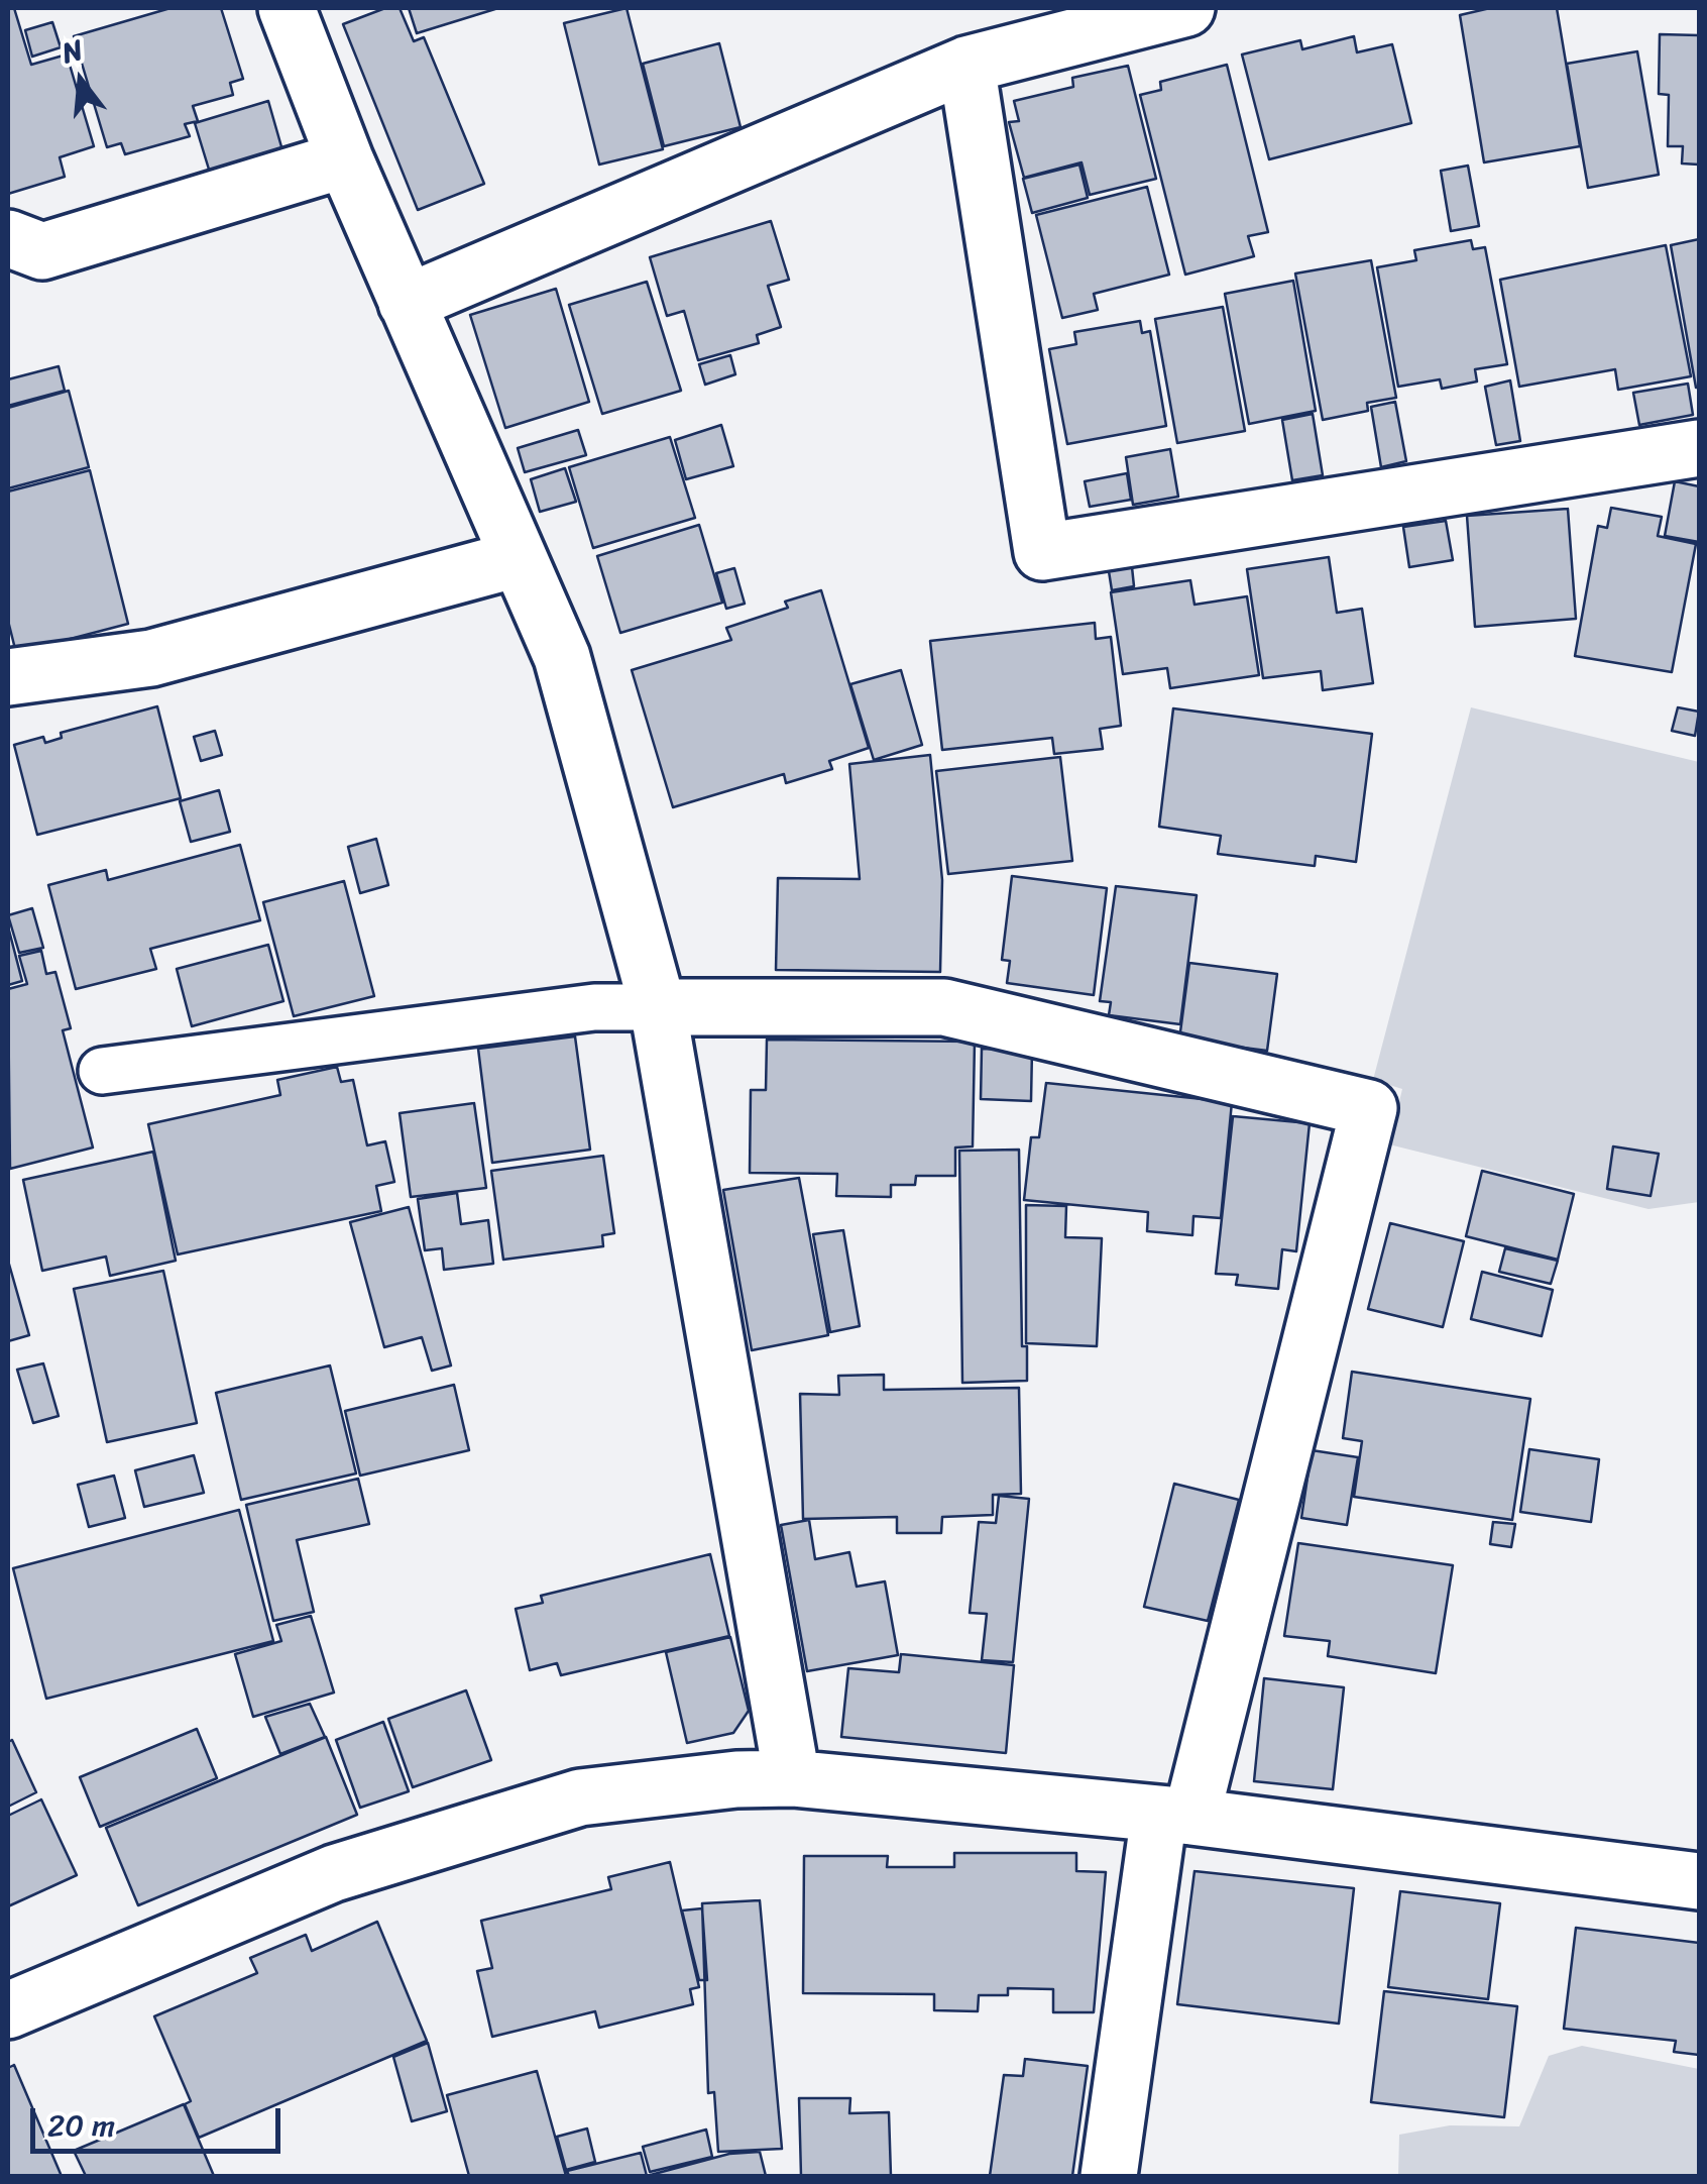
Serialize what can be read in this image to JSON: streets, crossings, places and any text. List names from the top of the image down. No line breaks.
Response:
{"scale_bar":"20 m","north":"top"}
